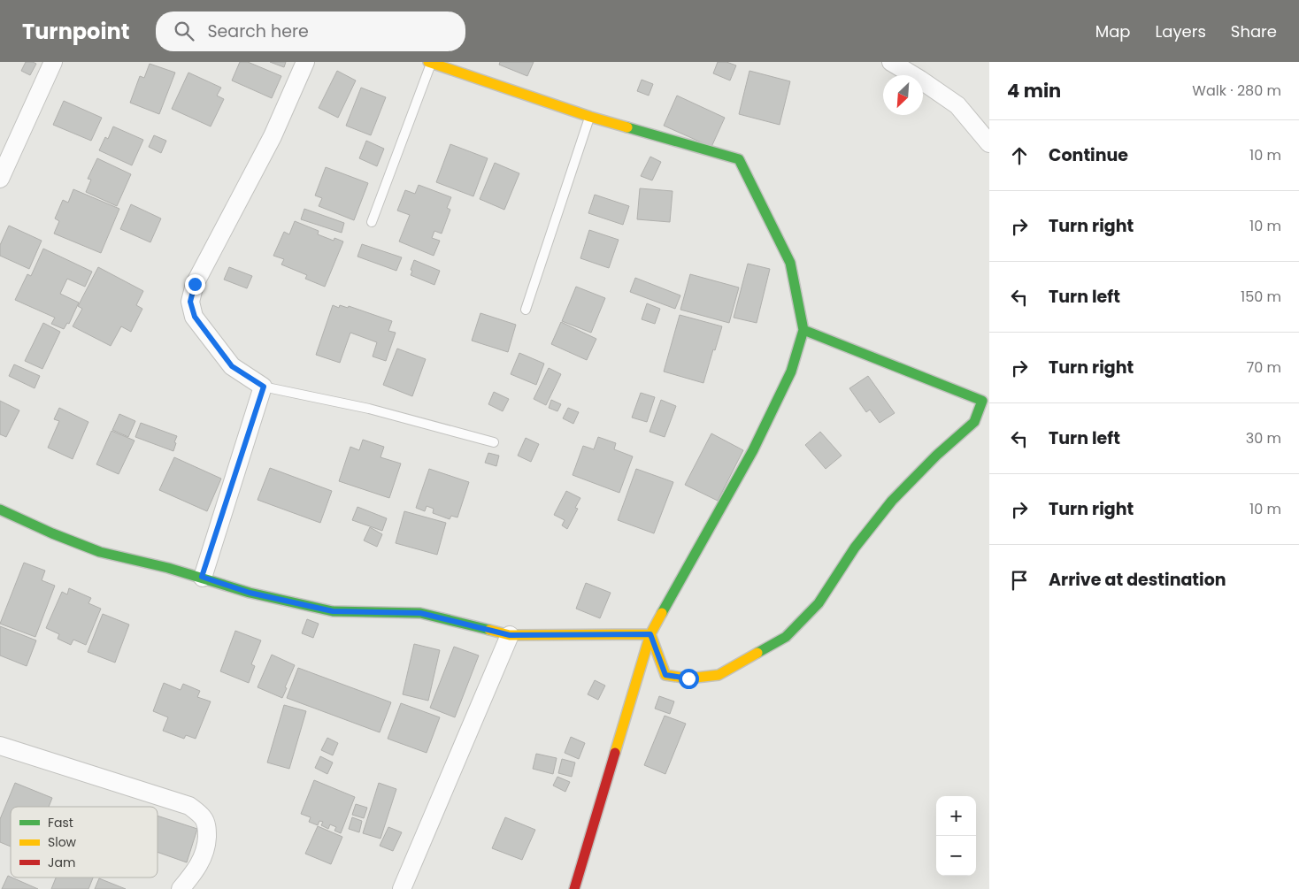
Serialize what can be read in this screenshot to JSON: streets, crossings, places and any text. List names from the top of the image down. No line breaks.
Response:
{"legend":["Fast","Slow","Jam"],"north":"bottom left","page":{"header":"Turnpoint","search":"Search here","nav":["Map","Layers","Share"],"heading":["4 min","Walk · 280 m"],"list":[["Continue","10 m"],["Turn right","10 m"],["Turn left","150 m"],["Turn right","70 m"],["Turn left","30 m"],["Turn right","10 m"],"Arrive at destination"],"map_buttons":["+","−"]}}
